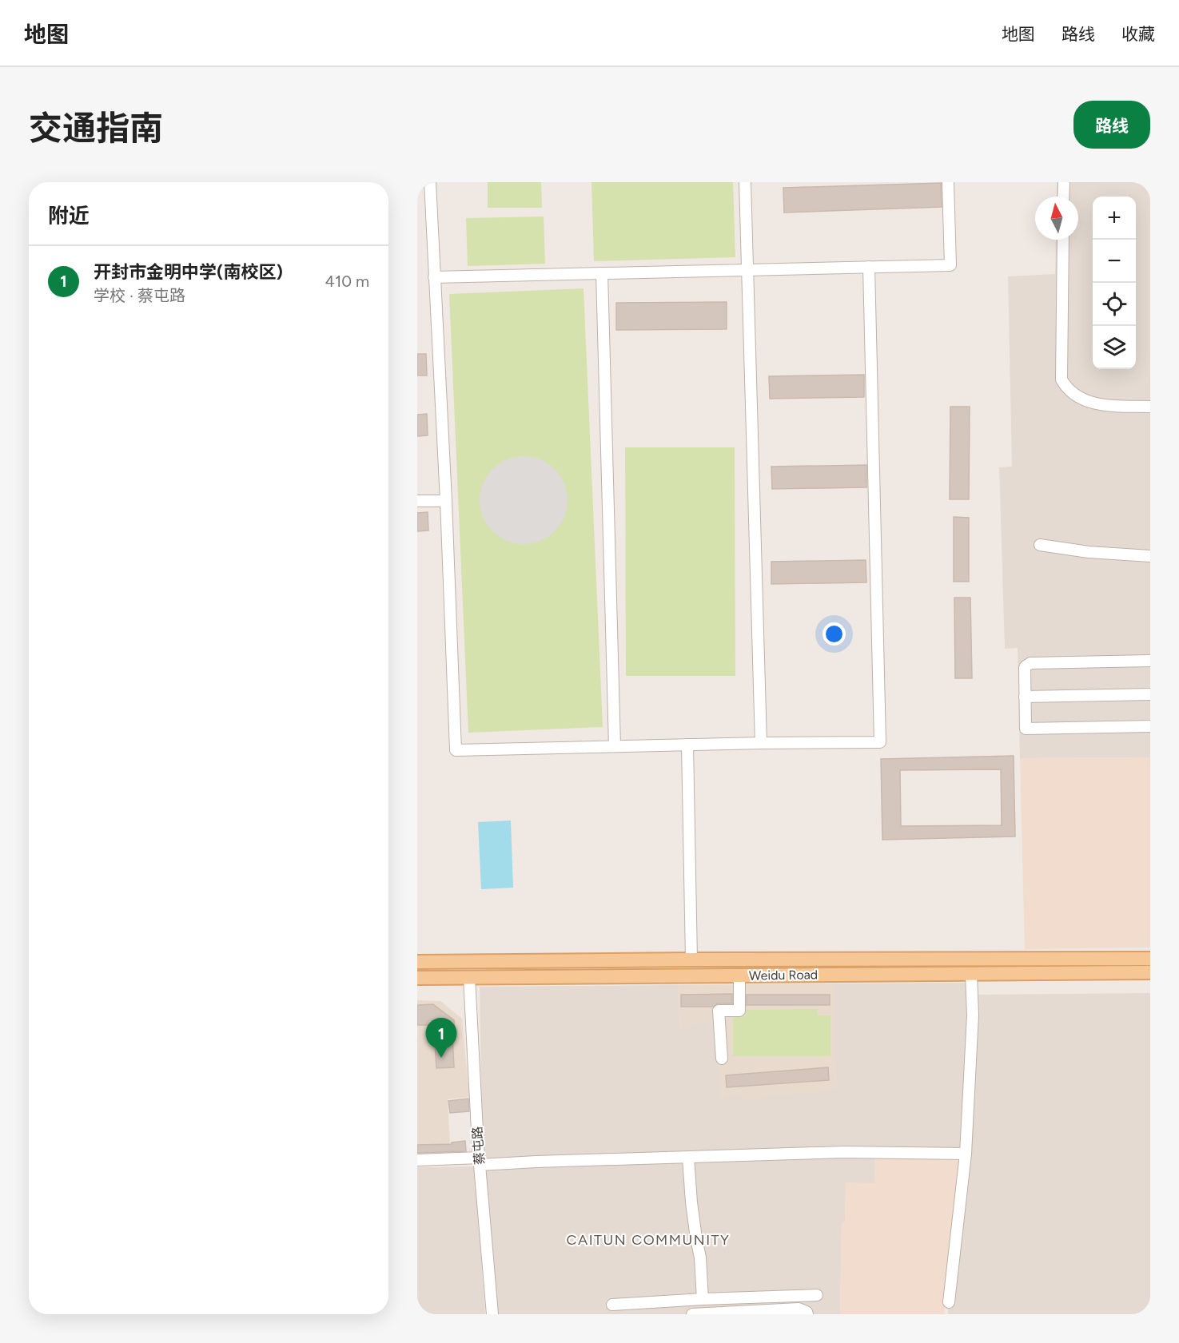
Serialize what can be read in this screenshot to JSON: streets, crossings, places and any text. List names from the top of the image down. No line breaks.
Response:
{"streets":{"main road":["Weidu Road"],"street":["蔡屯路"]},"crossings":[["Weidu Road","蔡屯路"]],"districts":["CAITUN COMMUNITY"],"north":"top","page":{"header":"地图","nav":["地图","路线","收藏"],"title":"交通指南","buttons":"路线","heading":"附近","map_buttons":["+","−"],"list":[{"mark":"1","name":"开封市金明中学(南校区)","note":"学校 · 蔡屯路","value":"410 m"}],"pins":"1"}}
